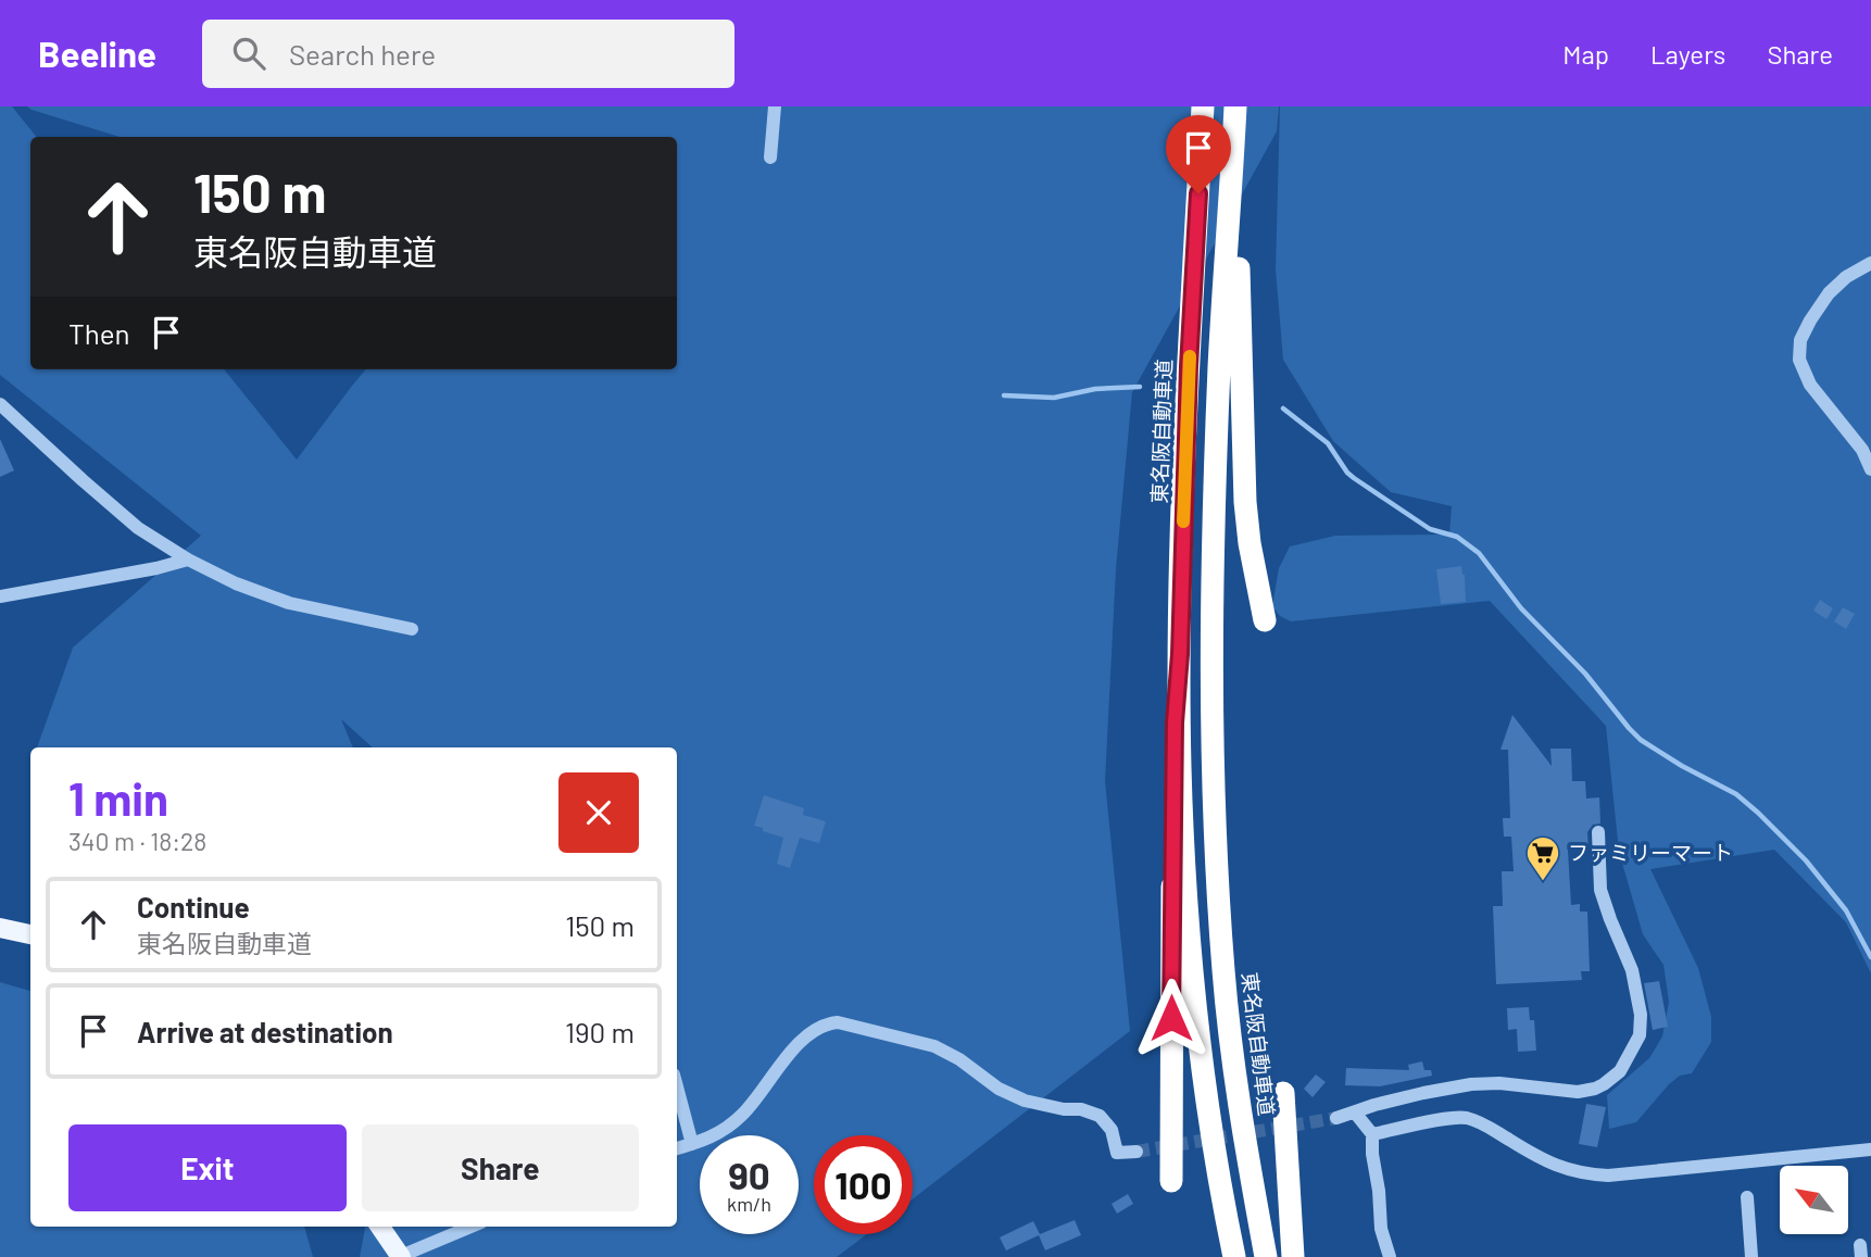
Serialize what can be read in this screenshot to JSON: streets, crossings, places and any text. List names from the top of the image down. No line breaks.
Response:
{"streets":{"highway":["東名阪自動車道"]},"places":{"supermarket":["ファミリーマート"]},"north":"top left","page":{"header":"Beeline","search":"Search here","nav":["Map","Layers","Share"],"turn":["150 m","東名阪自動車道"],"then":"Then","heading":["1 min","340 m · 18:28"],"list":[{"name":"Continue","note":"東名阪自動車道","value":"150 m"},{"name":"Arrive at destination","value":"190 m"}],"buttons":["Exit","Share"],"speed":"90 km/h","limit":"100"}}
